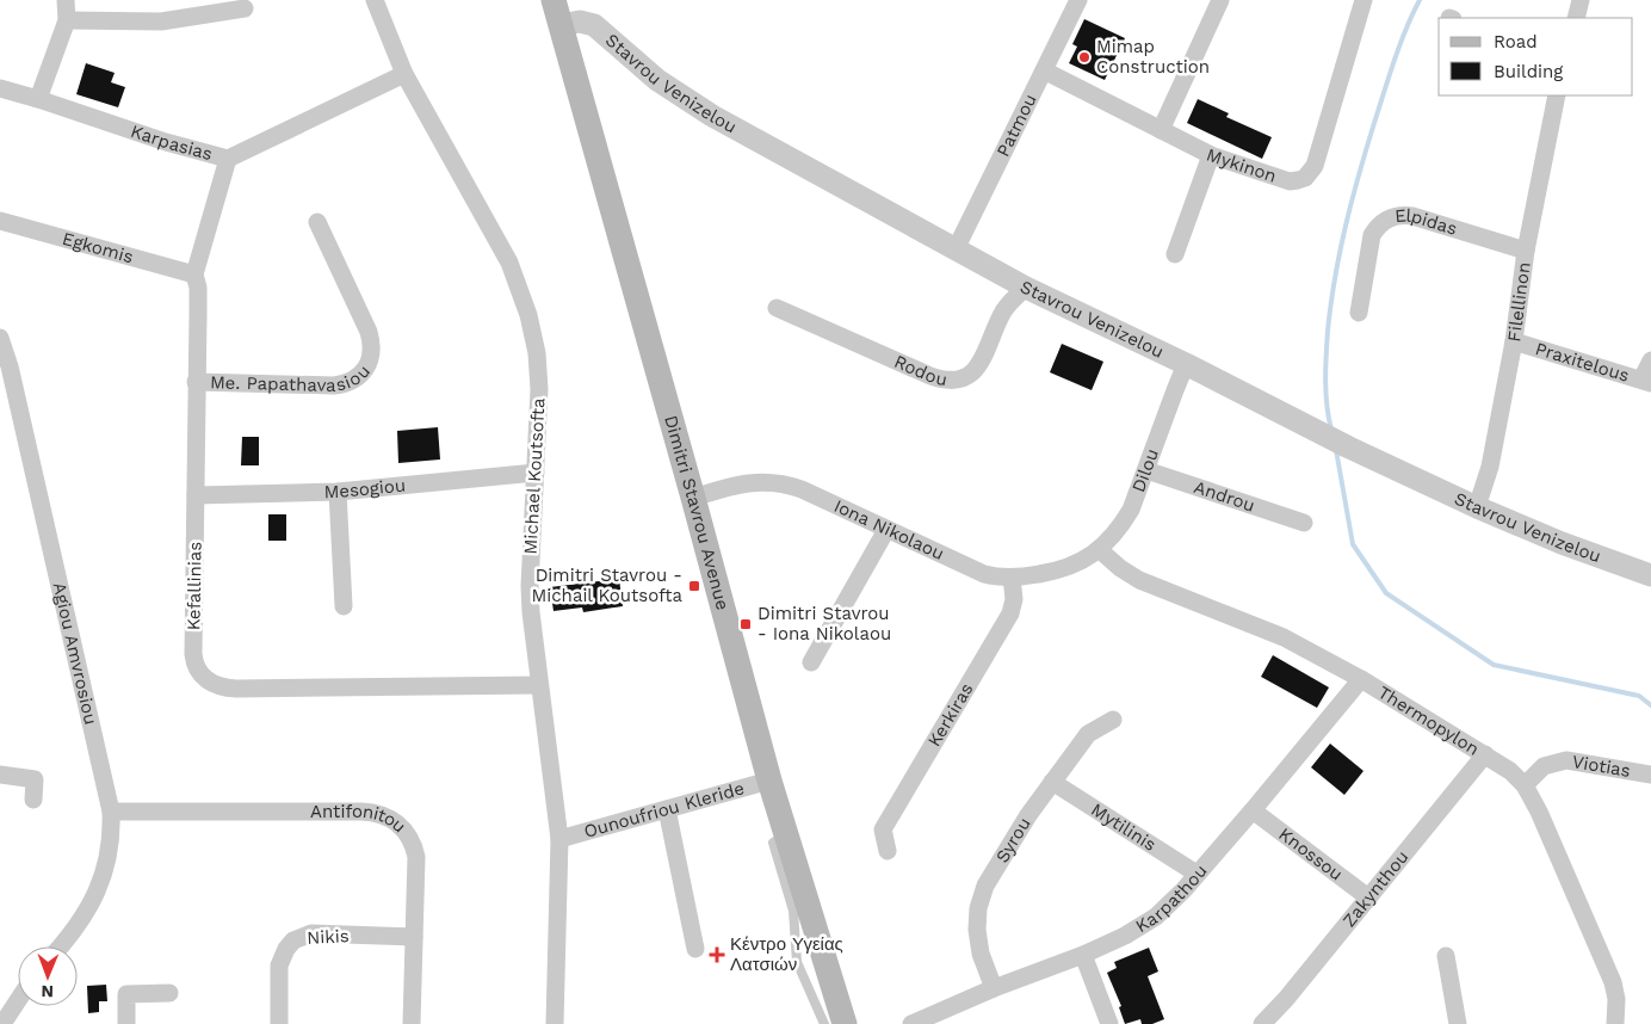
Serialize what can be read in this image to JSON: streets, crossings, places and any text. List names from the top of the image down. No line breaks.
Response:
{"streets":{"main road":["Dimitri Stavrou Avenue"],"street":["Stavrou Venizelou","Patmou","Karpasias","Mykinon","Elpidas","Egkomis","Filellinon","Praxitelous","Rodou","Me. Papathavasiou","Dilou","Michael Koutsofta","Mesogiou","Androu","Iona Nikolaou","Kefallinias","Agiou Amvrosiou","Kerkiras","Thermopylon","Viotias","Ounoufriou Kleride","Antifonitou","Mytilinis","Syrou","Knossou","Zakynthou","Karpathou","Nikis"]},"crossings":[["Stavrou Venizelou","Patmou"],["Stavrou Venizelou","Filellinon"],["Stavrou Venizelou","Rodou"],["Stavrou Venizelou","Dilou"],["Stavrou Venizelou","Dimitri Stavrou Avenue"],["Patmou","Mykinon"],["Karpasias","Michael Koutsofta"],["Karpasias","Kefallinias"],["Elpidas","Filellinon"],["Egkomis","Kefallinias"],["Filellinon","Praxitelous"],["Me. Papathavasiou","Kefallinias"],["Dilou","Androu"],["Dilou","Iona Nikolaou"],["Dilou","Thermopylon"],["Michael Koutsofta","Mesogiou"],["Michael Koutsofta","Kefallinias"],["Michael Koutsofta","Ounoufriou Kleride"],["Mesogiou","Kefallinias"],["Dimitri Stavrou Avenue","Iona Nikolaou"],["Dimitri Stavrou Avenue","Ounoufriou Kleride"],["Iona Nikolaou","Kerkiras"],["Agiou Amvrosiou","Antifonitou"],["Thermopylon","Viotias"],["Thermopylon","Zakynthou"],["Thermopylon","Karpathou"],["Antifonitou","Nikis"],["Mytilinis","Syrou"],["Mytilinis","Karpathou"],["Syrou","Karpathou"],["Knossou","Zakynthou"],["Knossou","Karpathou"]],"places":{"other":["Mimap Construction"],"transit":["Dimitri Stavrou - Michail Koutsofta","Dimitri Stavrou - Iona Nikolaou"],"health":["Κέντρο Υγείας Λατσιών"]},"legend":["Road","Building"],"north":"bottom"}
